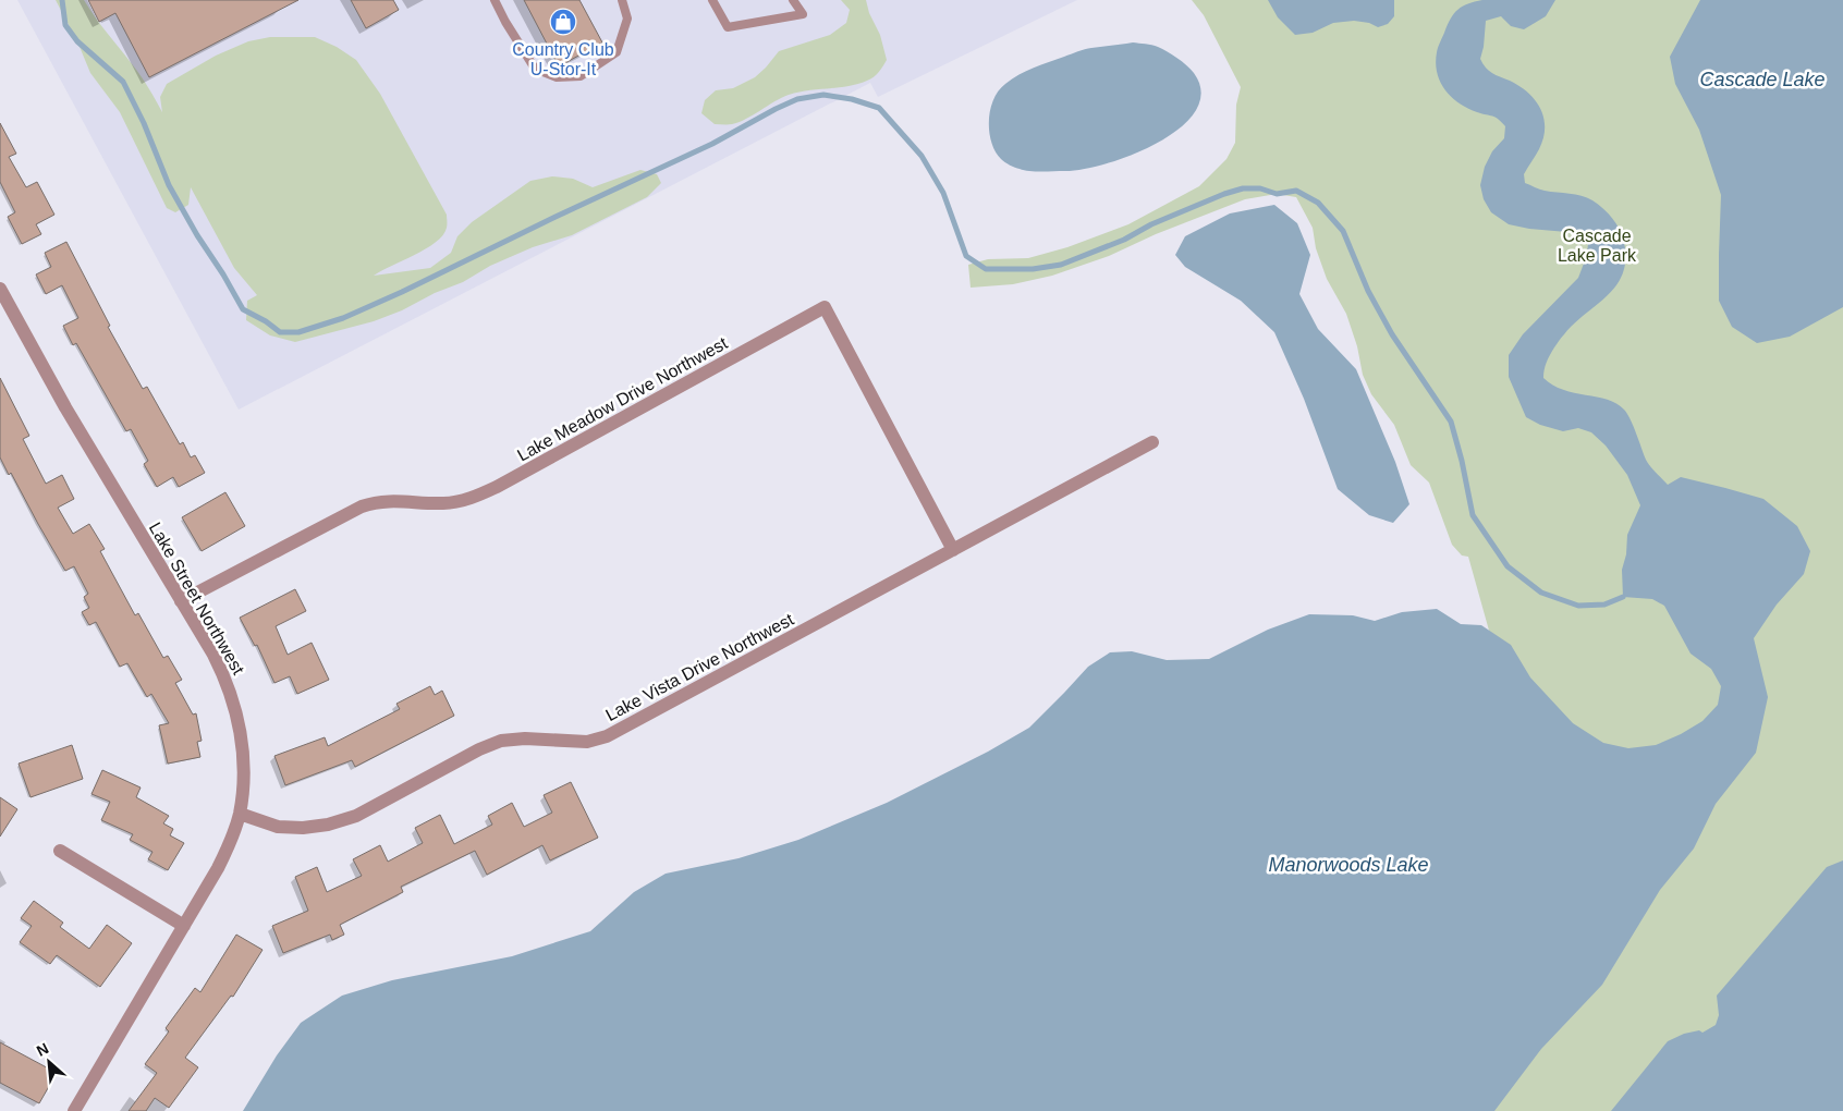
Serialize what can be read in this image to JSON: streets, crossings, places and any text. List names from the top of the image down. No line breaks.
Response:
{"streets":{"street":["Lake Meadow Drive Northwest","Lake Street Northwest","Lake Vista Drive Northwest"]},"crossings":[["Lake Meadow Drive Northwest","Lake Street Northwest"],["Lake Meadow Drive Northwest","Lake Vista Drive Northwest"],["Lake Street Northwest","Lake Vista Drive Northwest"]],"water":["Cascade Lake","Manorwoods Lake"],"parks":["Cascade Lake Park"],"places":{"shop":["Country Club U-Stor-It"]},"north":"top left"}
